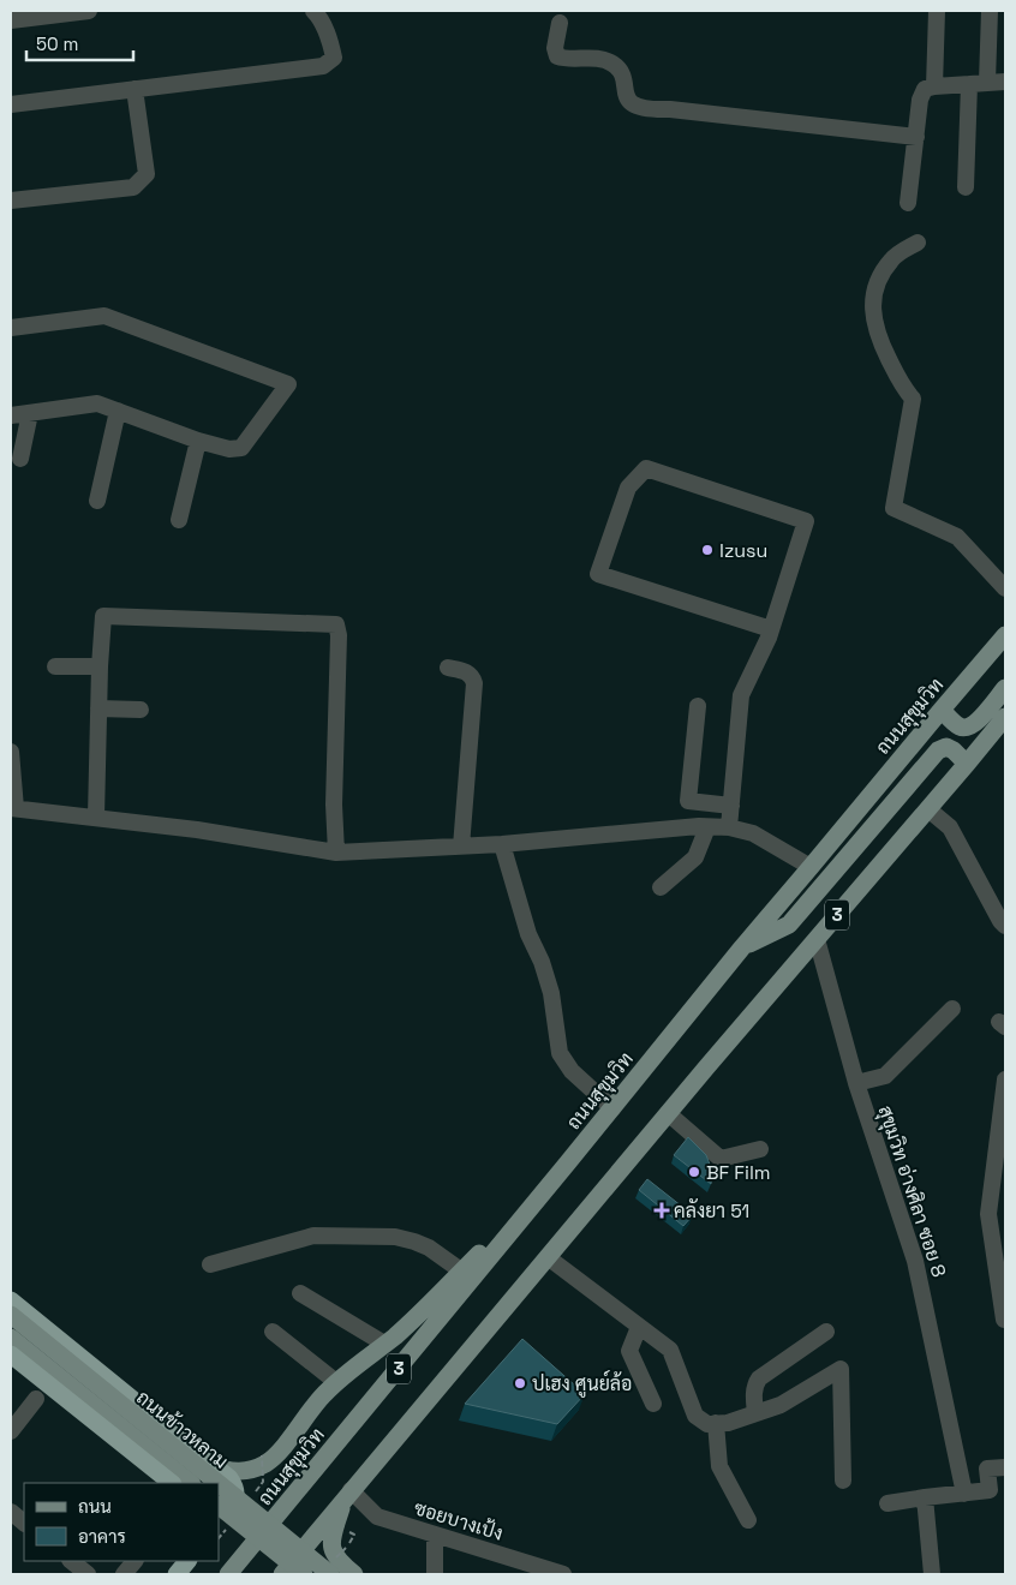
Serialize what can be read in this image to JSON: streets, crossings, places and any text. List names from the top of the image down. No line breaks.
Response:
{"streets":{"main road":["ถนนสุขุมวิท","3","ถนนข้าวหลาม"],"street":["สุขุมวิท อ่างศิลา ซอย 8","ซอยบางเป้ง"]},"crossings":[["3","สุขุมวิท อ่างศิลา ซอย 8"],["3","ซอยบางเป้ง"]],"places":{"other":["Izusu","BF Film","ปเฮง ศูนย์ล้อ"],"health":["คลังยา 51"]},"legend":["ถนน","อาคาร"],"scale_bar":"50 m"}
